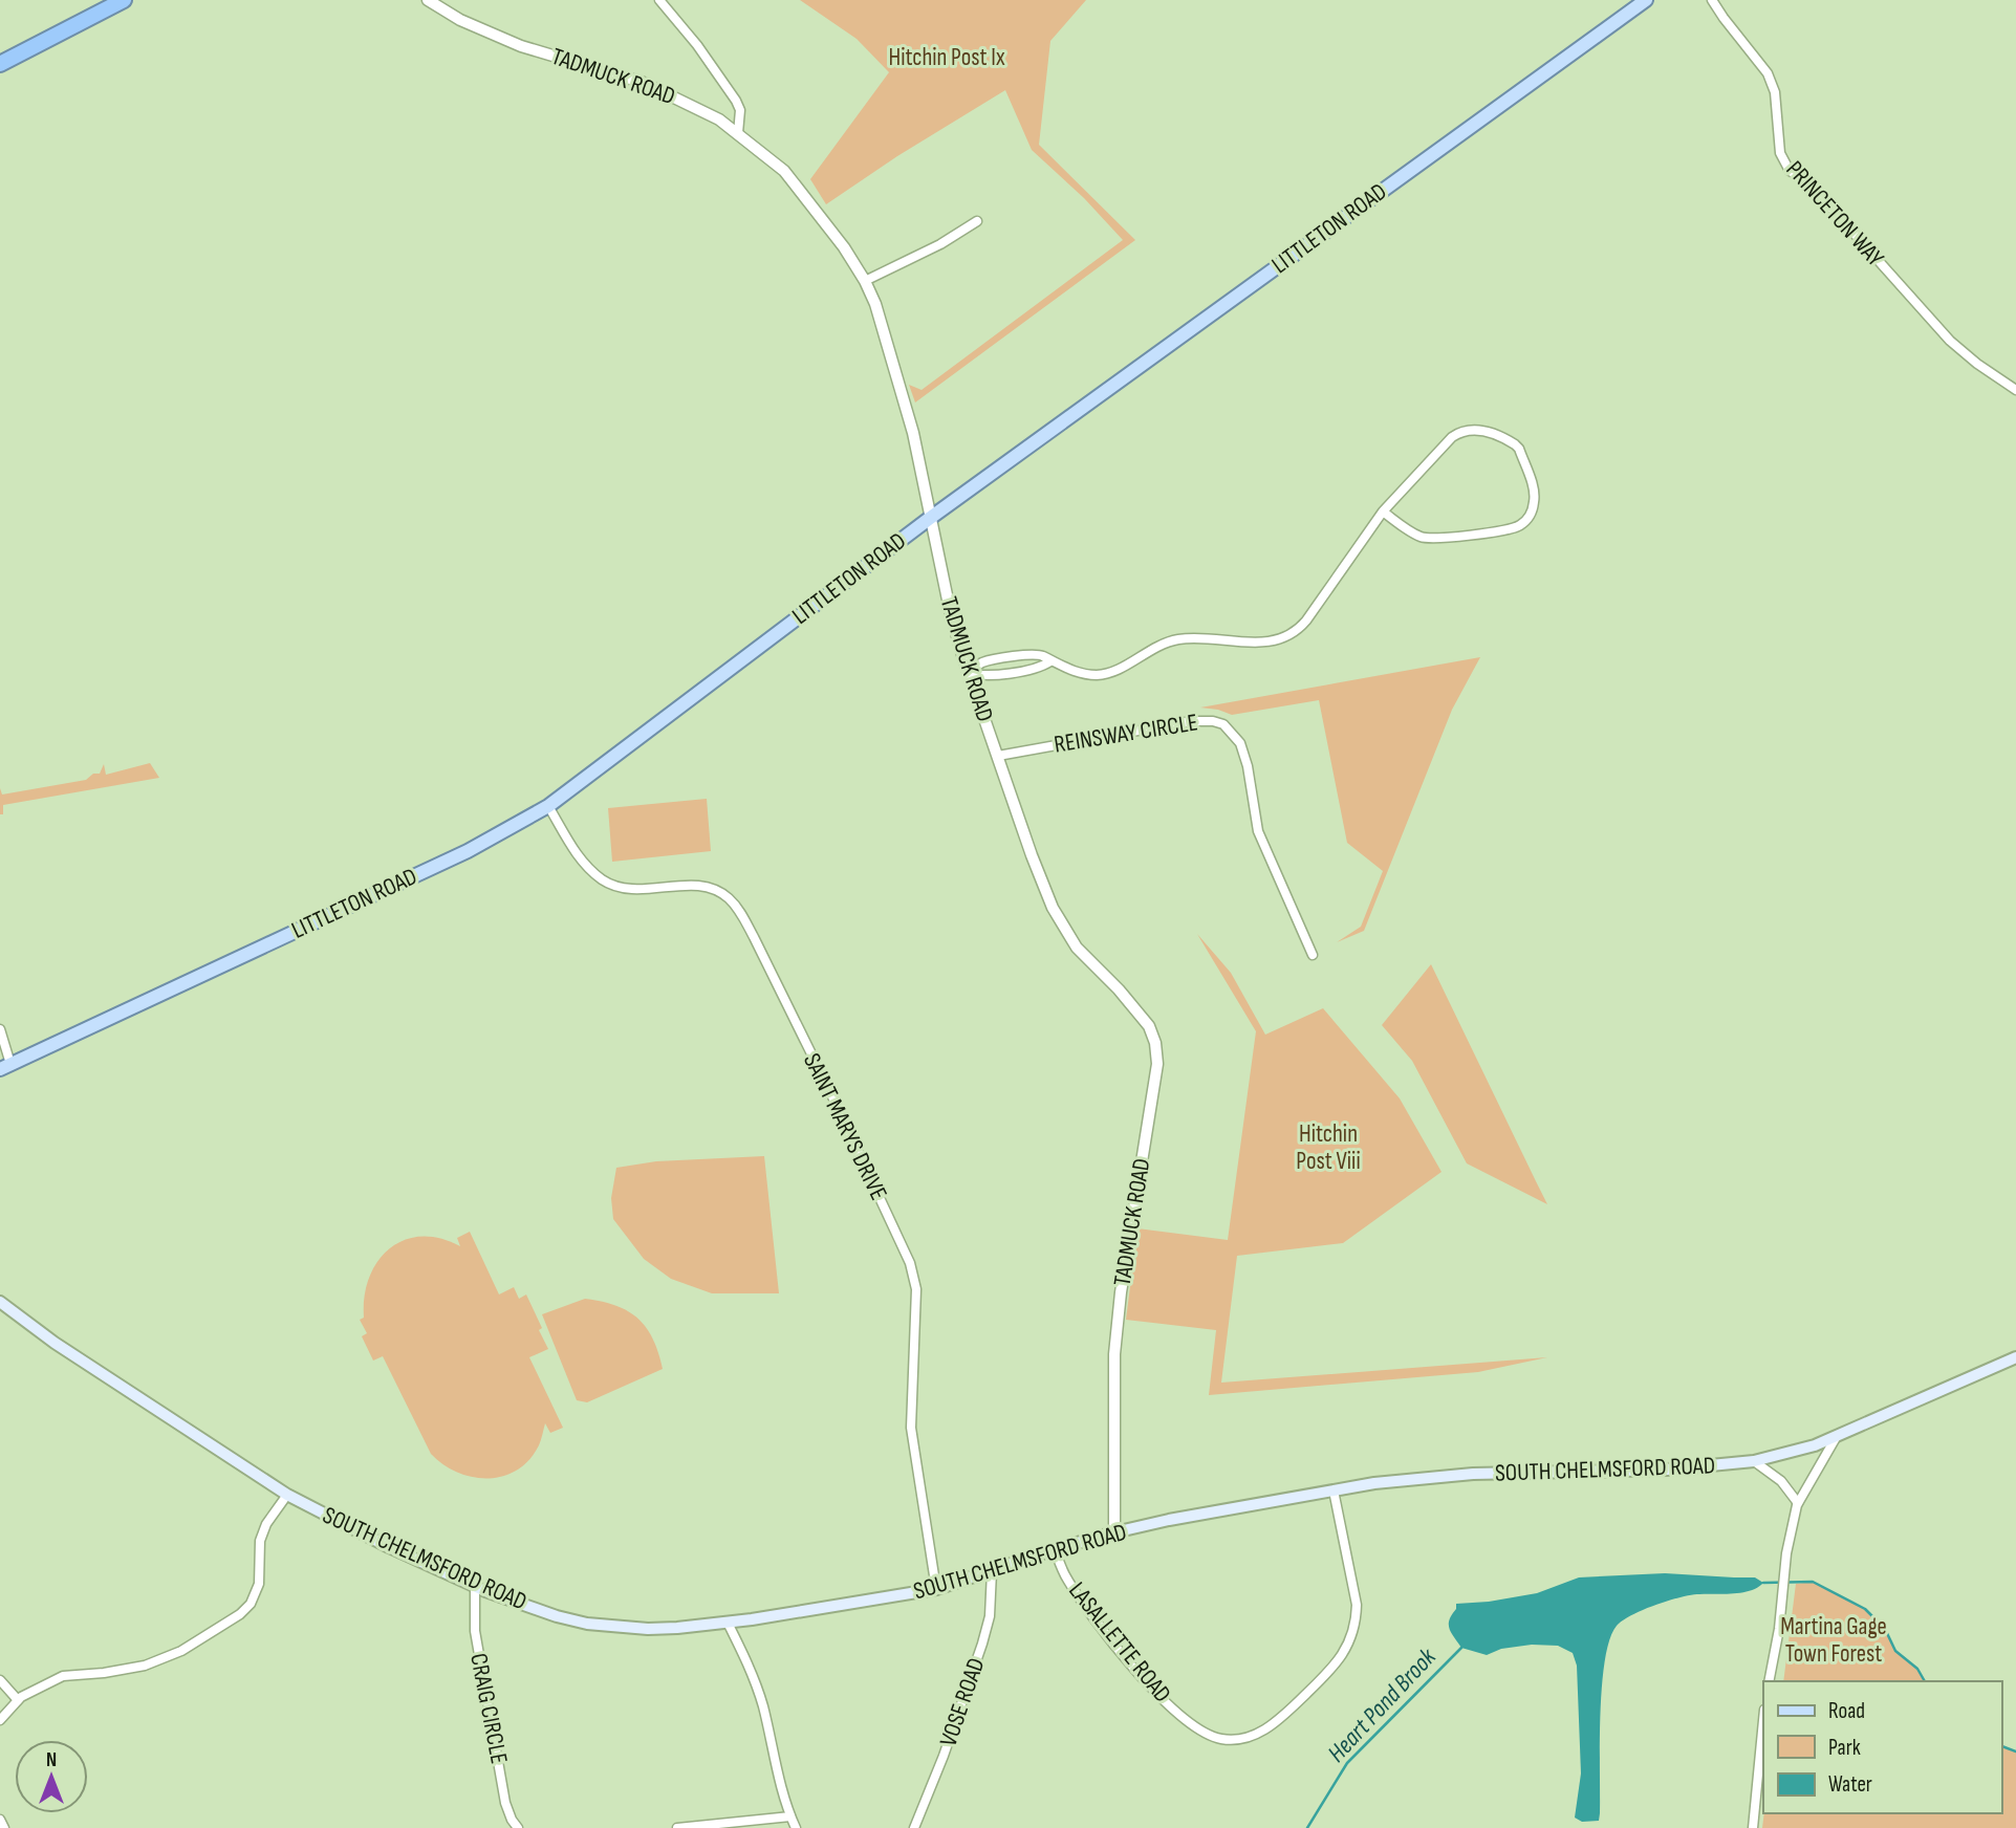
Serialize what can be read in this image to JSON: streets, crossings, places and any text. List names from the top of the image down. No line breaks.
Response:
{"streets":{"main road":["LITTLETON ROAD","SOUTH CHELMSFORD ROAD"],"street":["TADMUCK ROAD","PRINCETON WAY","REINSWAY CIRCLE","SAINT MARYS DRIVE","LASALLETTE ROAD","VOSE ROAD","CRAIG CIRCLE"]},"crossings":[["TADMUCK ROAD","LITTLETON ROAD"],["TADMUCK ROAD","REINSWAY CIRCLE"],["TADMUCK ROAD","SOUTH CHELMSFORD ROAD"],["LITTLETON ROAD","SAINT MARYS DRIVE"],["SAINT MARYS DRIVE","SOUTH CHELMSFORD ROAD"],["SOUTH CHELMSFORD ROAD","LASALLETTE ROAD"],["SOUTH CHELMSFORD ROAD","VOSE ROAD"],["SOUTH CHELMSFORD ROAD","CRAIG CIRCLE"]],"water":["Heart Pond Brook"],"parks":["Hitchin Post Ix","Hitchin Post Viii","Martina Gage Town Forest"],"legend":["Road","Park","Water"],"north":"top"}
